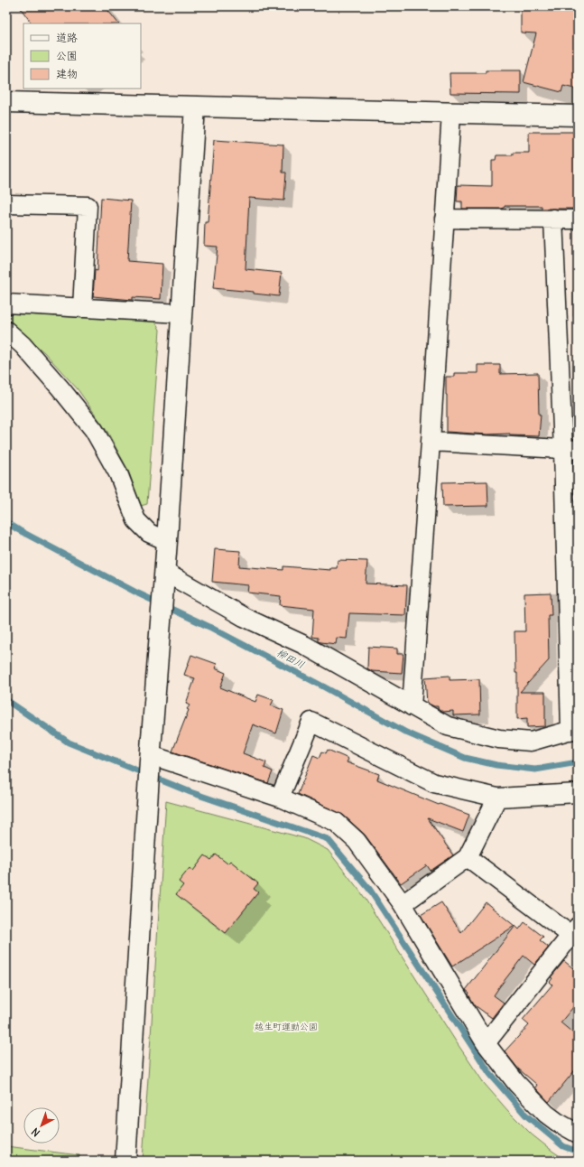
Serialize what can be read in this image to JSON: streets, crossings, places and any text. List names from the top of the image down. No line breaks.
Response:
{"water":["柳田川"],"parks":["越生町運動公園"],"legend":["道路","公園","建物"],"north":"bottom left"}
